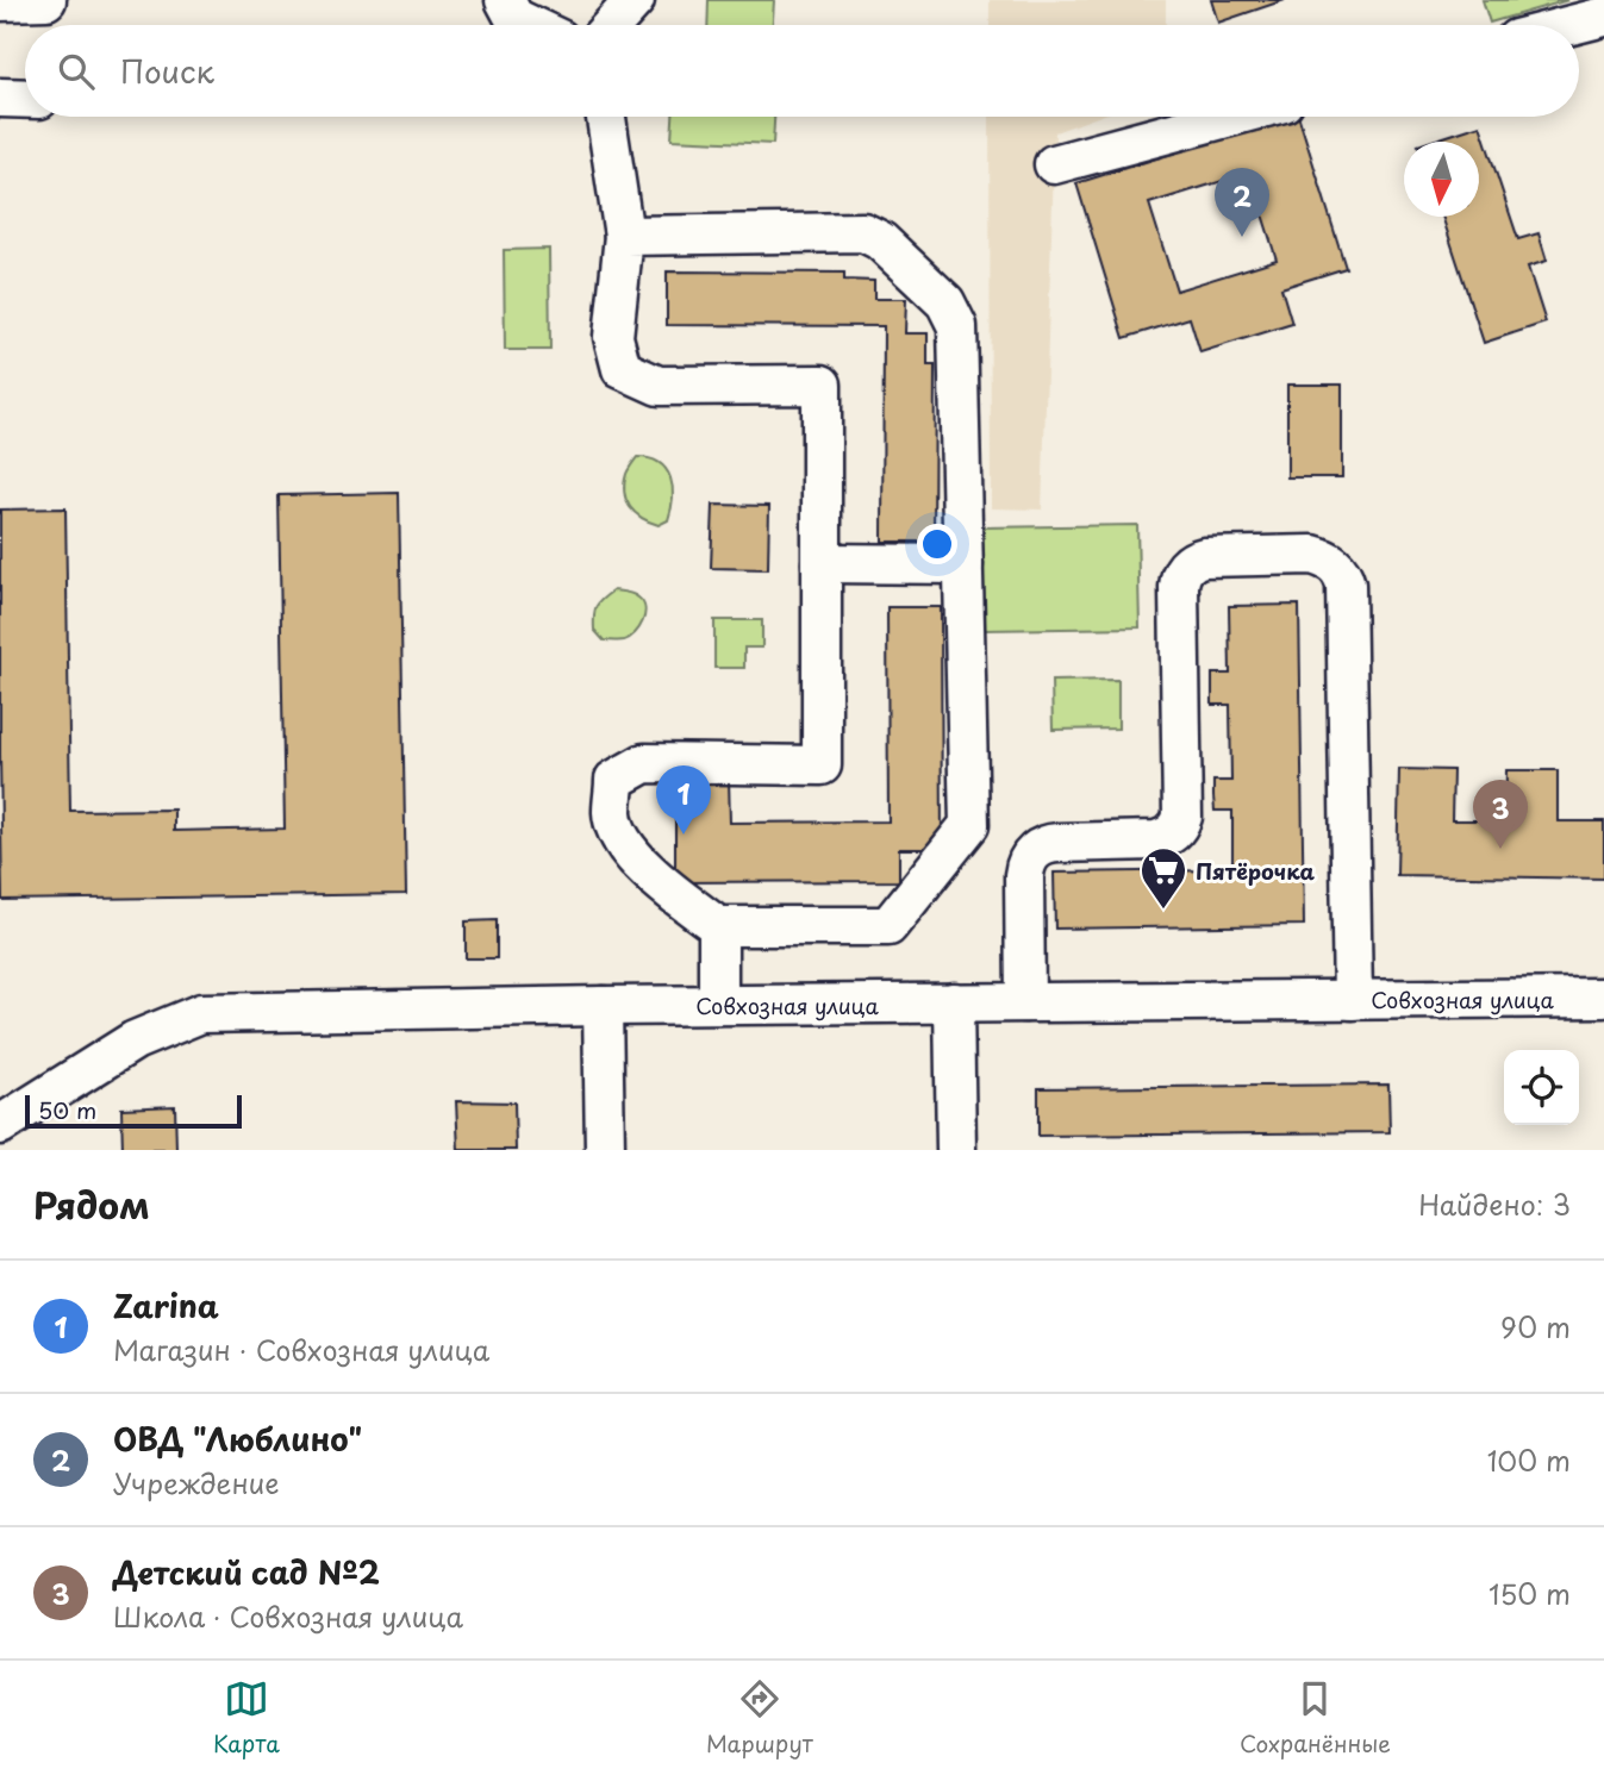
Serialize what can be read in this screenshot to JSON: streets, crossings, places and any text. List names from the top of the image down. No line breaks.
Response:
{"streets":{"street":["Совхозная улица"]},"places":{"supermarket":["Пятёрочка"]},"scale_bar":"50 m","north":"bottom","page":{"search":"Поиск","pins":["2","1","3"],"scale":"50 m","heading":["Рядом","Найдено: 3"],"list":[{"mark":"1","name":"Zarina","note":"Магазин · Совхозная улица","value":"90 m"},{"mark":"2","name":"ОВД \"Люблино\"","note":"Учреждение","value":"100 m"},{"mark":"3","name":"Детский сад №2","note":"Школа · Совхозная улица","value":"150 m"}],"nav":["Карта","Маршрут","Сохранённые"]}}
